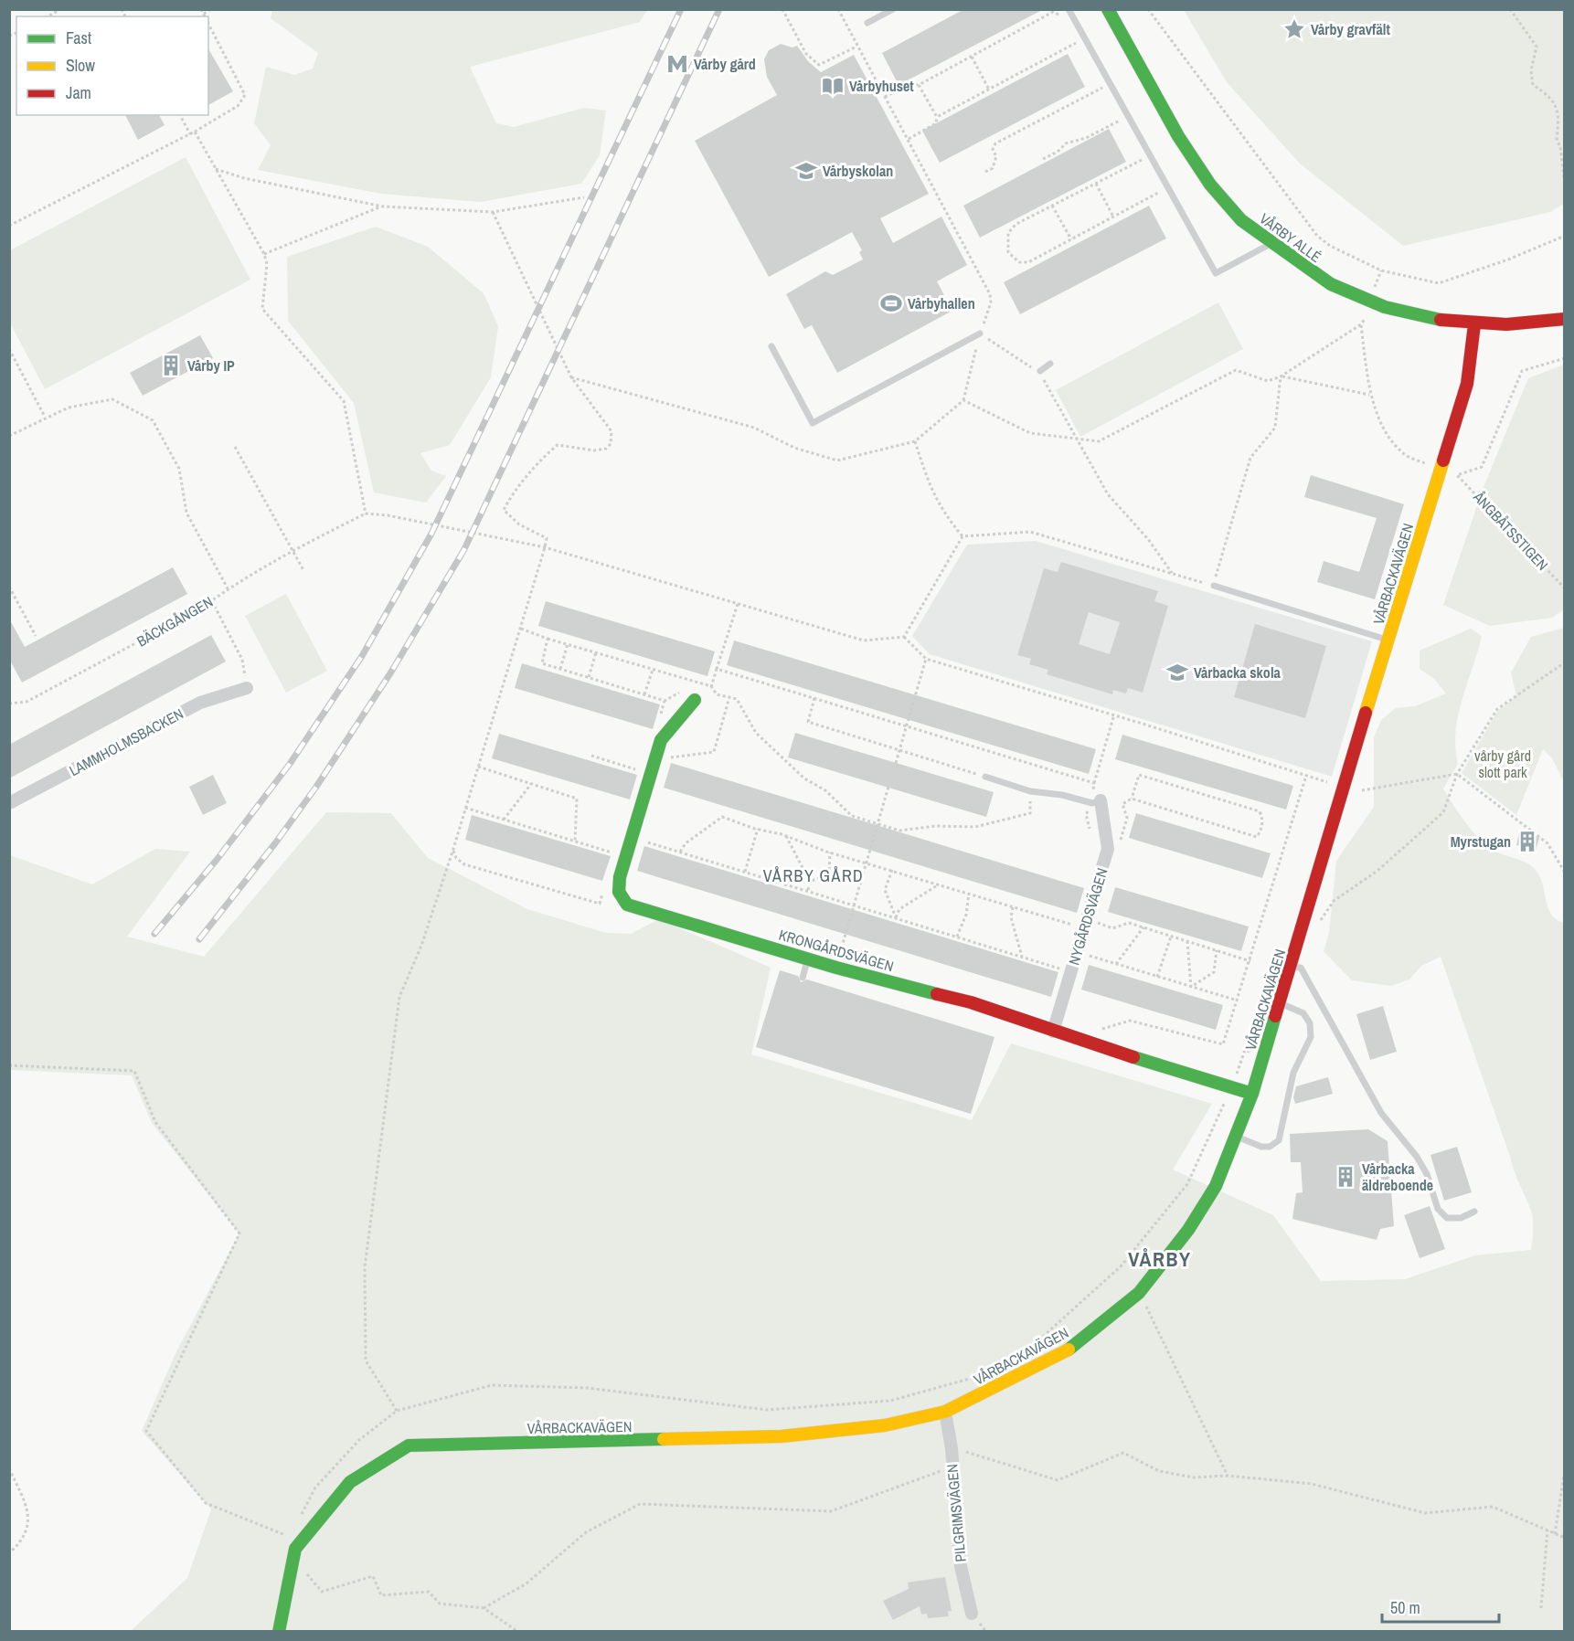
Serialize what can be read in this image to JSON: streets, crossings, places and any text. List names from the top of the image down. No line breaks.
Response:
{"streets":{"street":["VÅRBY ALLÉ","VÅRBACKAVÄGEN","LAMMHOLMSBACKEN","NYGÅRDSVÄGEN","KRONGÅRDSVÄGEN","PILGRIMSVÄGEN"],"path":["ÅNGBÅTSSTIGEN","BÄCKGÅNGEN"]},"crossings":[["VÅRBY ALLÉ","VÅRBACKAVÄGEN"],["VÅRBACKAVÄGEN","KRONGÅRDSVÄGEN"],["VÅRBACKAVÄGEN","PILGRIMSVÄGEN"],["NYGÅRDSVÄGEN","KRONGÅRDSVÄGEN"]],"districts":["VÅRBY GÅRD","VÅRBY"],"parks":["vårby gård slott park"],"places":{"place":["Vårby gravfält"],"metro station":["Vårby gård"],"library":["Vårbyhuset"],"school or university":["Vårbyskolan","Vårbacka skola"],"sports":["Vårbyhallen"],"building":["Vårby IP","Myrstugan","Vårbacka äldreboende"]},"legend":["Fast","Slow","Jam"],"scale_bar":"50 m"}
